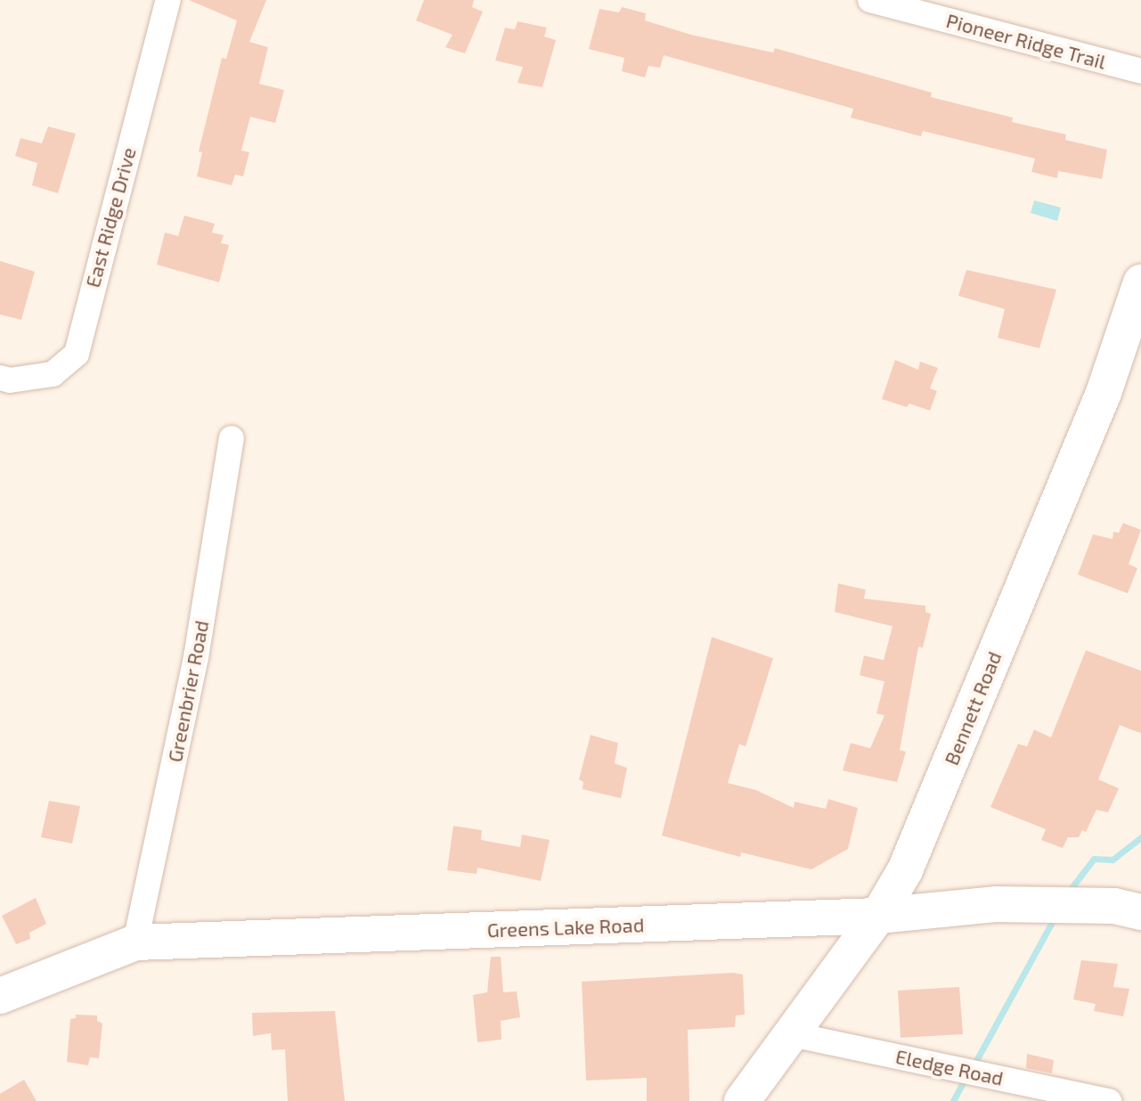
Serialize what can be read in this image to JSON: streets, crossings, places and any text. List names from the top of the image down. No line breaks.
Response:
{"streets":{"street":["Pioneer Ridge Trail","East Ridge Drive","Greenbrier Road","Bennett Road","Greens Lake Road","Eledge Road"]},"crossings":[["Greenbrier Road","Greens Lake Road"],["Bennett Road","Greens Lake Road"],["Bennett Road","Eledge Road"]]}
